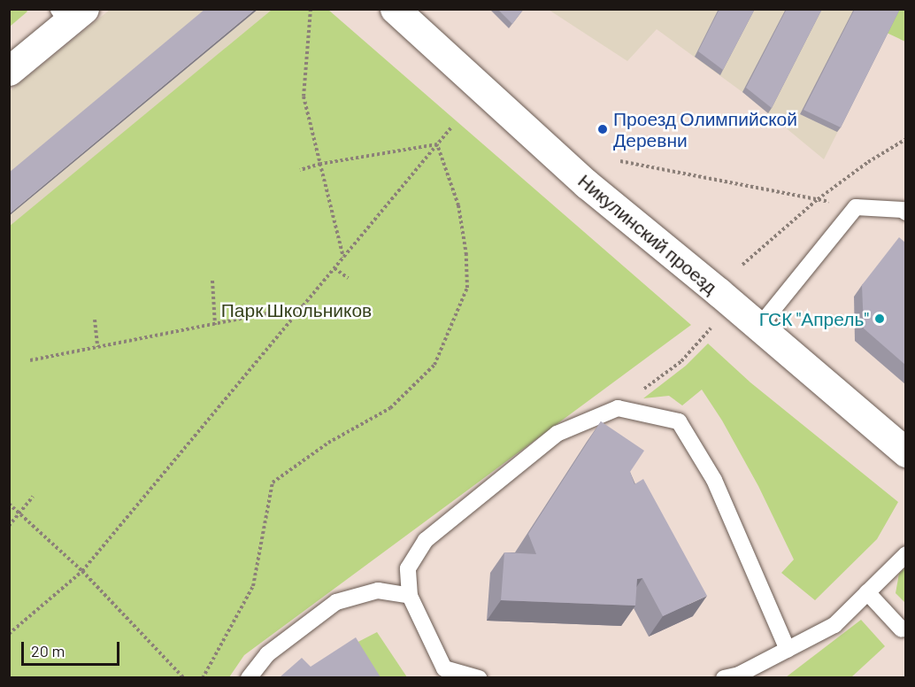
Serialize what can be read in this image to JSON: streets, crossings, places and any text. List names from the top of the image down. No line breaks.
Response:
{"streets":{"street":["Никулинский проезд"]},"parks":["Парк Школьников"],"places":["Проезд Олимпийской Деревни","ГСК \"Апрель\""],"scale_bar":"20 m"}
